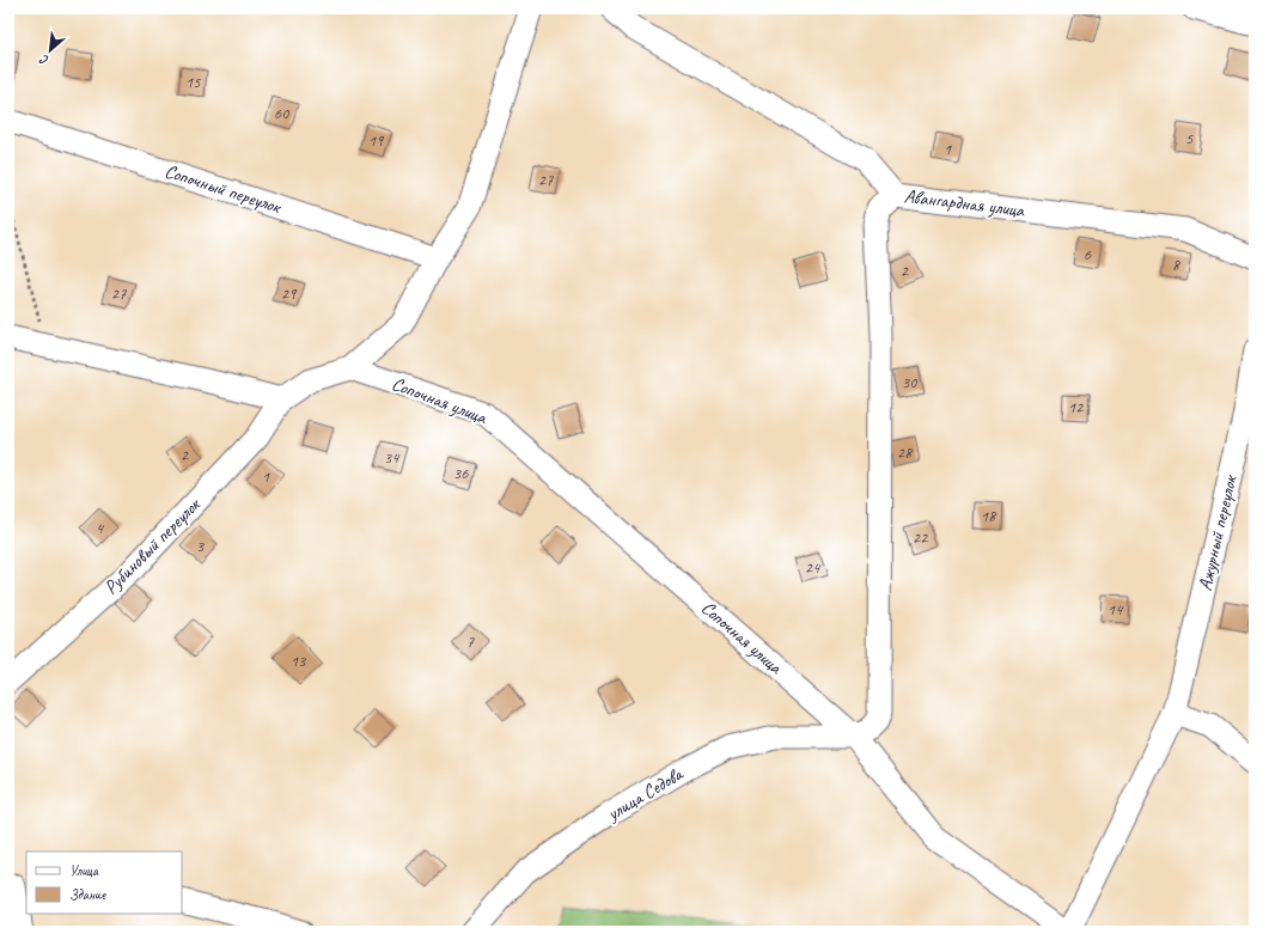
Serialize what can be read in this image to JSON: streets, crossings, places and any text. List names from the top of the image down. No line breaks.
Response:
{"streets":{"street":["Сопочный переулок","Авангардная улица","Сопочная улица","Ажурный переулок","Рубиновый переулок","улица Седова"]},"crossings":[["Сопочная улица","Ажурный переулок"],["Сопочная улица","улица Седова"]],"house_numbers":["15","60","5","19","1","27","6","8","2","27","29","30","12","28","2","34","36","1","18","4","22","3","24","14","7","13"],"legend":["Улица","Здание"],"north":"bottom left"}
